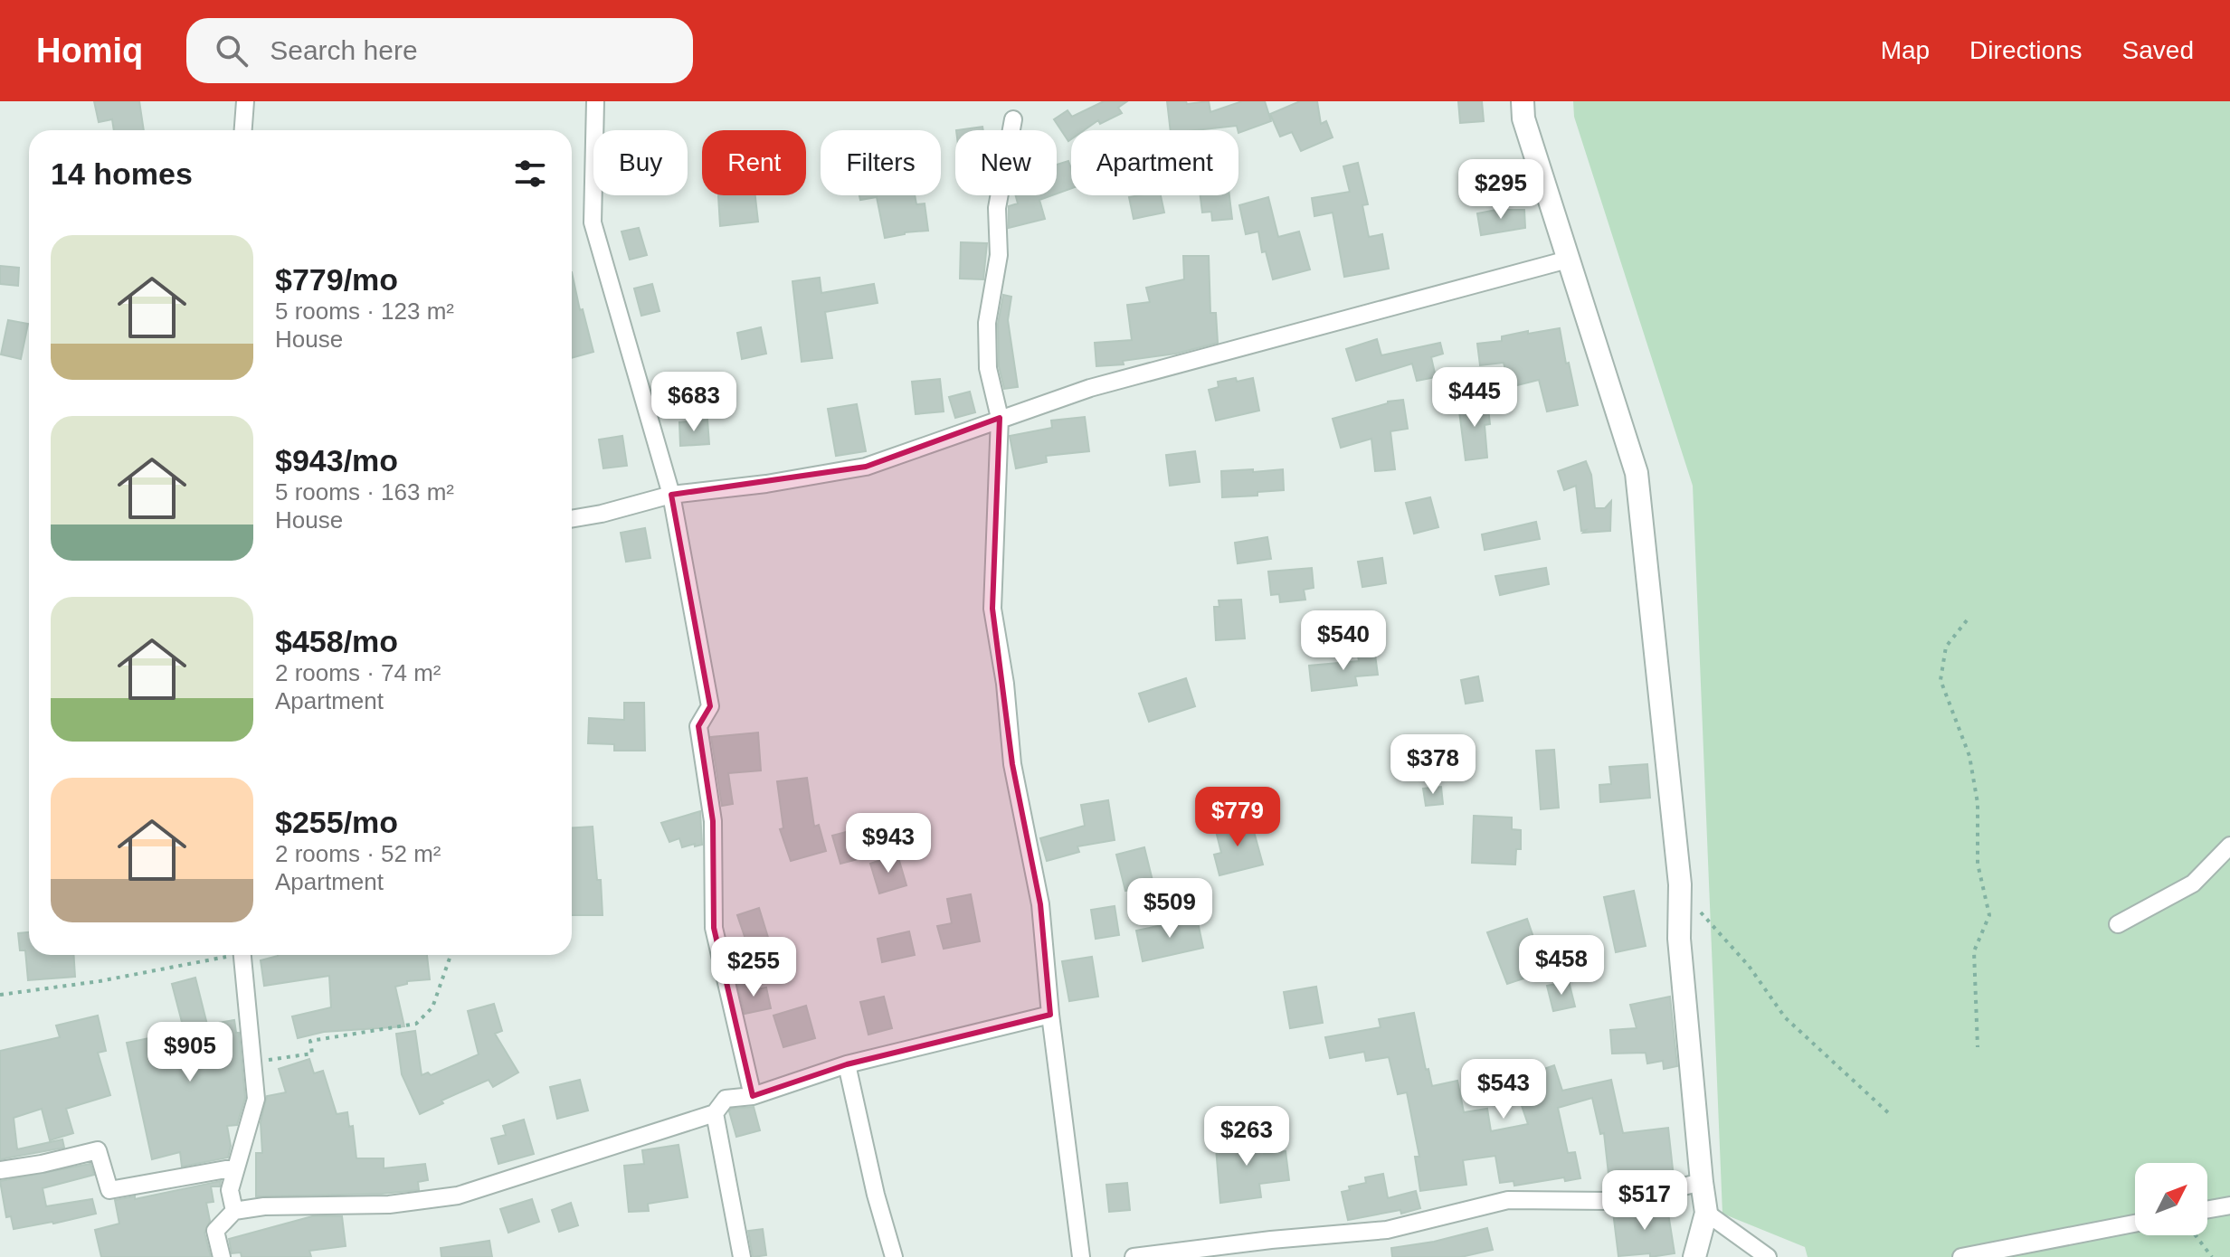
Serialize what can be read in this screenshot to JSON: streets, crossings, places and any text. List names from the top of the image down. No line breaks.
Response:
{"north":"top right","page":{"header":"Homiq","search":"Search here","nav":["Map","Directions","Saved"],"chip":["Buy","Rent","Filters","New","Apartment"],"heading":"14 homes","price":["$295","$445","$683","$540","$378","$779","$943","$509","$458","$255","$905","$543","$263","$517"],"list":[{"name":"$779/mo","note":"5 rooms · 123 m² · House"},{"name":"$943/mo","note":"5 rooms · 163 m² · House"},{"name":"$458/mo","note":"2 rooms · 74 m² · Apartment"},{"name":"$255/mo","note":"2 rooms · 52 m² · Apartment"}]}}
